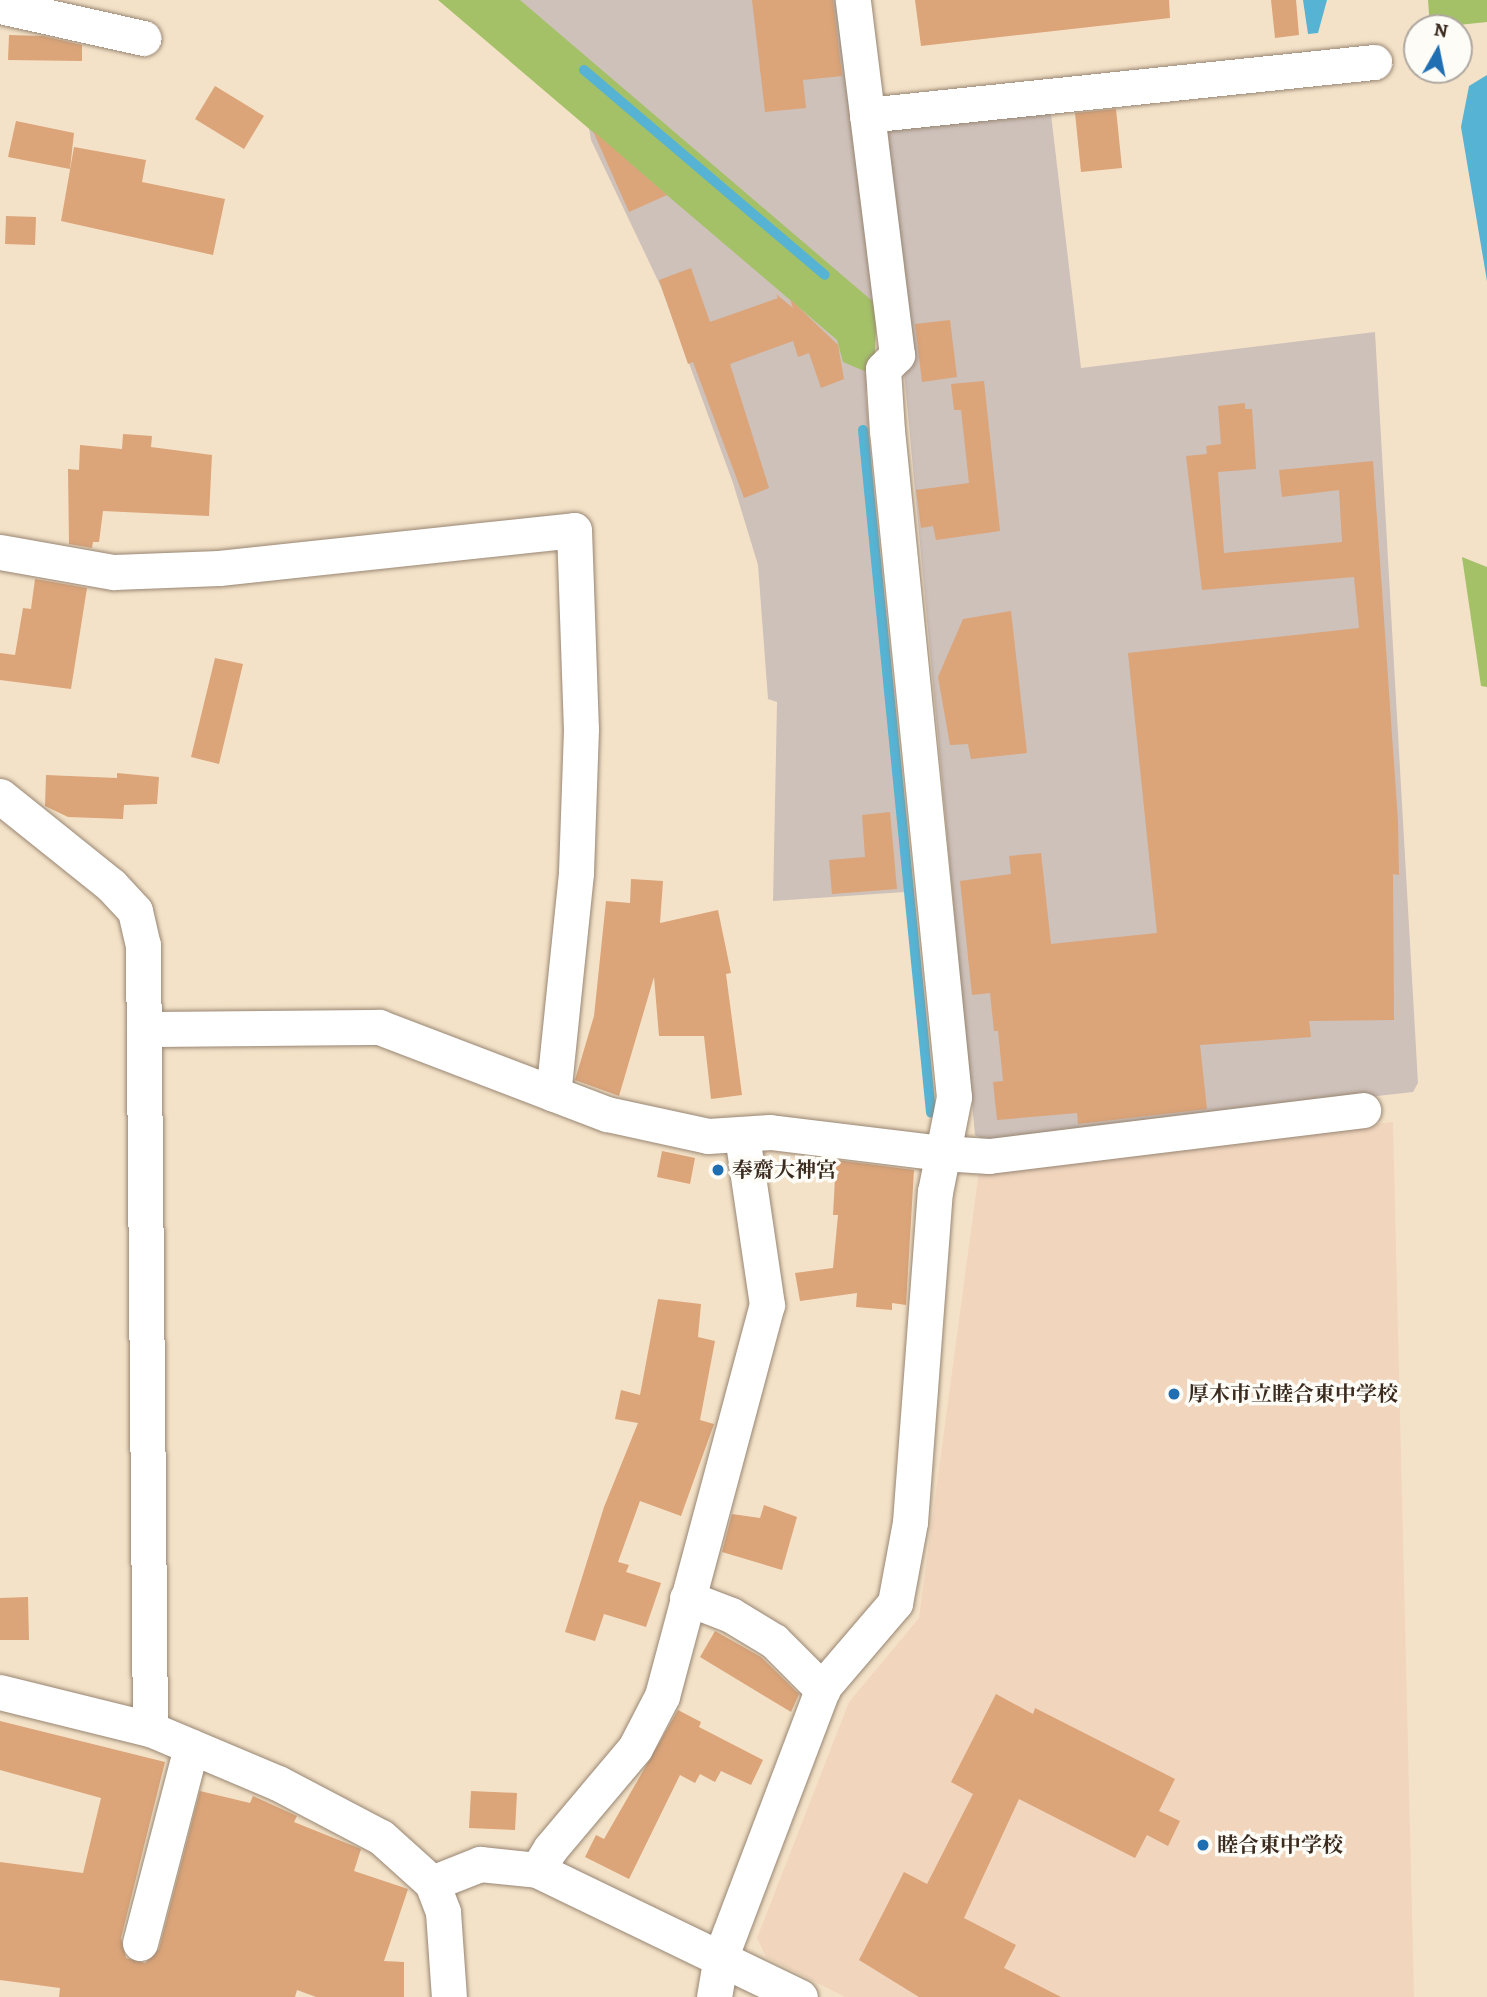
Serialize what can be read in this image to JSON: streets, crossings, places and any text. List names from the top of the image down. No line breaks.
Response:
{"places":["奉齋大神宮","厚木市立睦合東中学校","睦合東中学校"],"north":"top"}
